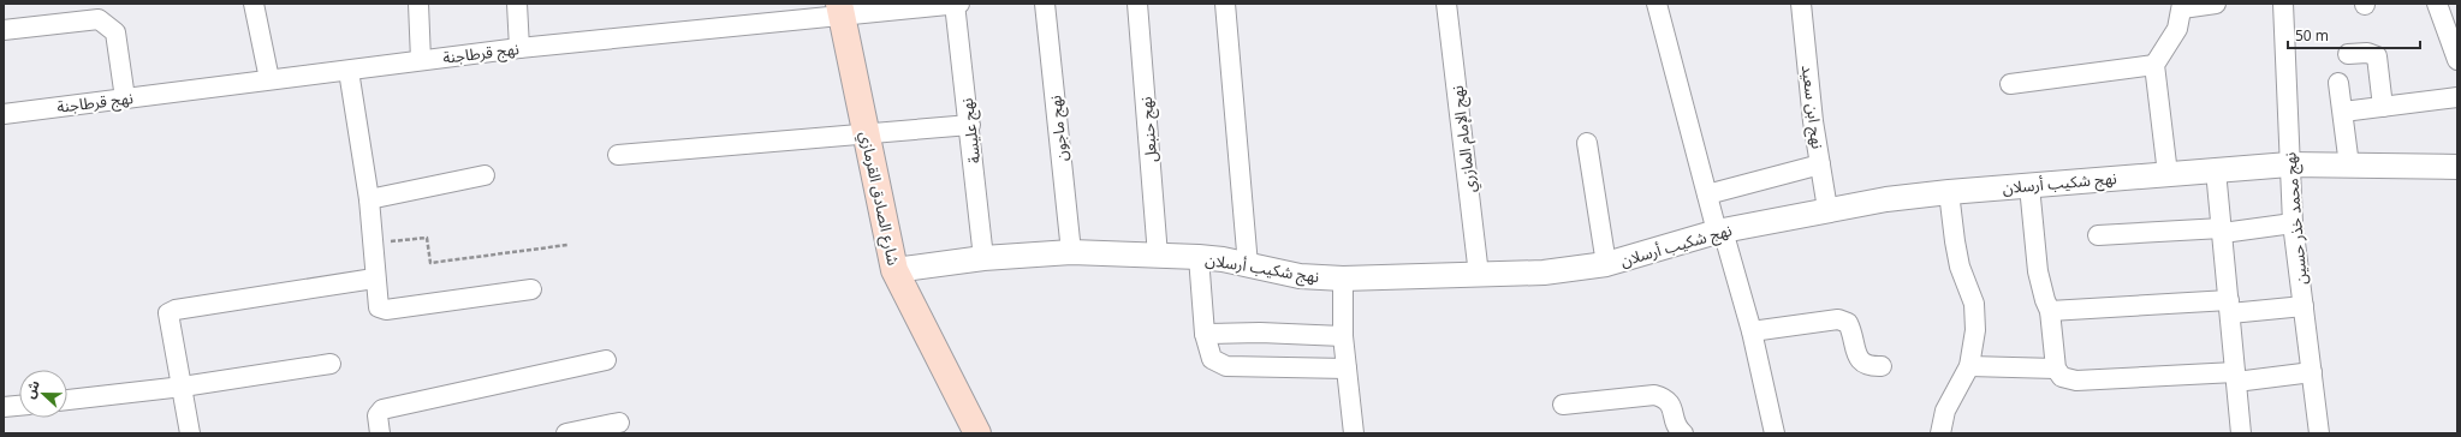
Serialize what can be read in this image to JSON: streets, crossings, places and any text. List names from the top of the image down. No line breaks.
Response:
{"streets":{"main road":["شارع الصادق القرمازي"],"street":["نهج قرطاجنة","نهج ابن سعيد","نهج ماجون","نهج حنبعل","نهج عليسة","نهج الإمام المازري","نهج شكيب أرسلان","نهج محمد خذر حسين"]},"crossings":[["نهج قرطاجنة","نهج عليسة"],["نهج قرطاجنة","شارع الصادق القرمازي"],["نهج ابن سعيد","نهج شكيب أرسلان"],["نهج ماجون","نهج شكيب أرسلان"],["نهج حنبعل","نهج شكيب أرسلان"],["نهج عليسة","نهج شكيب أرسلان"],["نهج الإمام المازري","نهج شكيب أرسلان"],["نهج شكيب أرسلان","شارع الصادق القرمازي"],["نهج شكيب أرسلان","نهج محمد خذر حسين"]],"scale_bar":"50 m","north":"left"}
